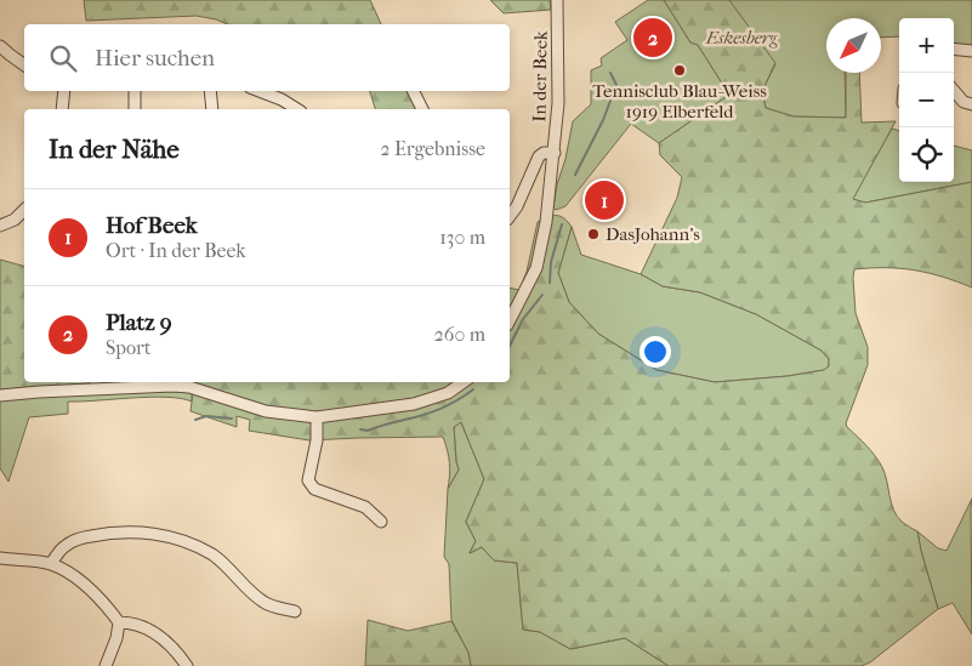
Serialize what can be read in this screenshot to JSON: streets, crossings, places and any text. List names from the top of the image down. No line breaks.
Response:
{"streets":{"street":["In der Beek"]},"parks":["Eskesberg"],"places":["Tennisclub Blau-Weiss 1919 Elberfeld","DasJohann's"],"north":"bottom left","page":{"pins":["2","1"],"map_buttons":["+","−"],"search":"Hier suchen","heading":["In der Nähe","2 Ergebnisse"],"list":[{"mark":"1","name":"Hof Beek","note":"Ort · In der Beek","value":"130 m"},{"mark":"2","name":"Platz 9","note":"Sport","value":"260 m"}]}}
